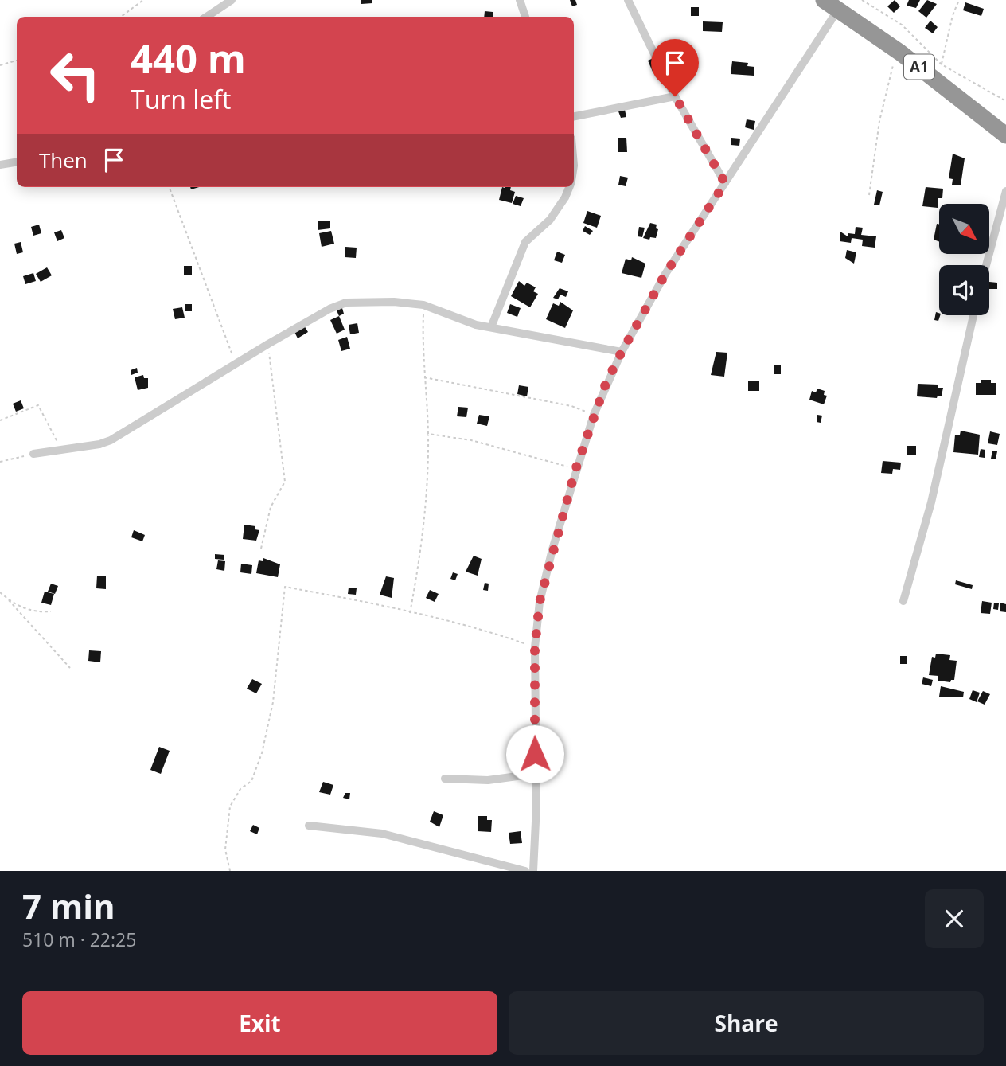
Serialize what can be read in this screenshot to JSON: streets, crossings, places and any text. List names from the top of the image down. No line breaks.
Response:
{"streets":{"highway":["A1"]},"north":"bottom right","page":{"turn":["440 m","Turn left"],"then":"Then","heading":["7 min","510 m · 22:25"],"buttons":["Exit","Share"]}}
